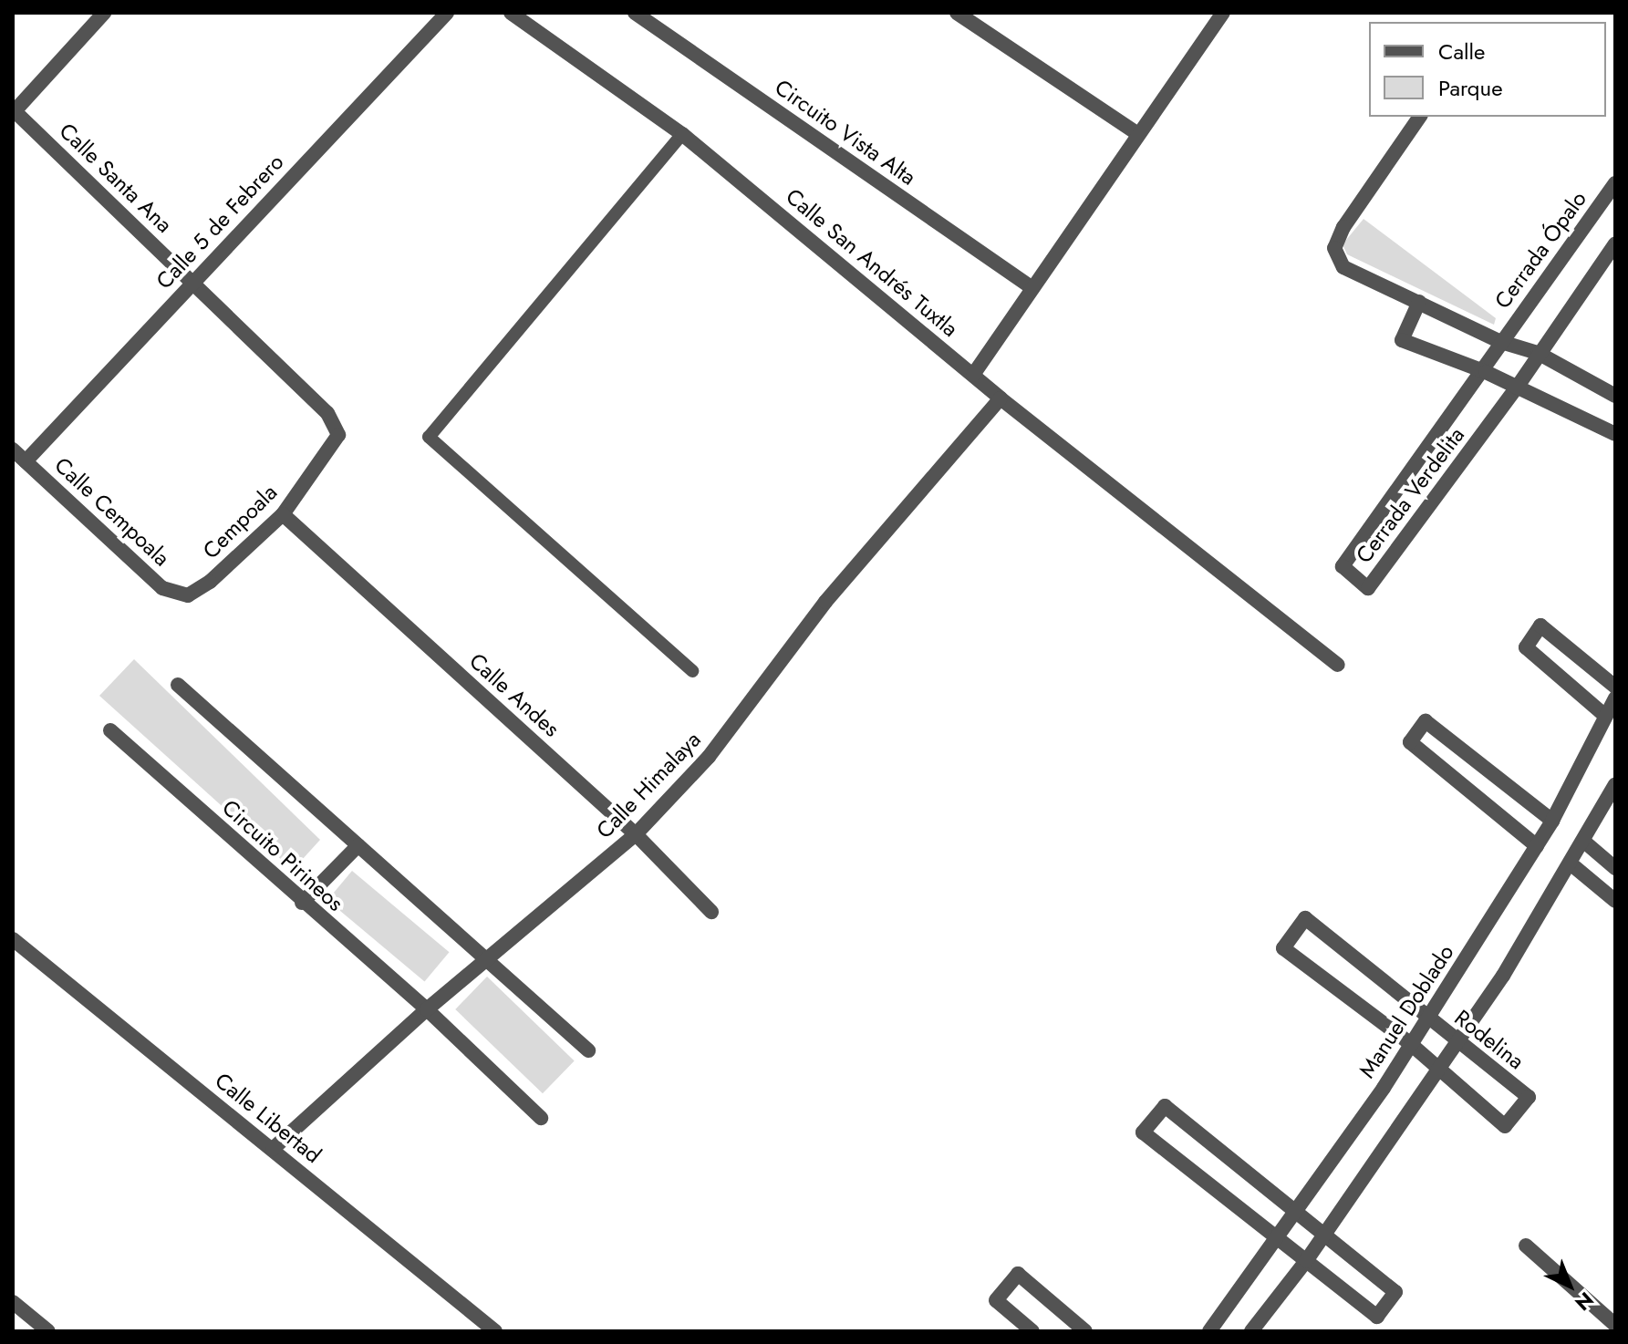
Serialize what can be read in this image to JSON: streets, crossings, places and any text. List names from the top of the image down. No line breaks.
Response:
{"streets":{"street":["Circuito Vista Alta","Calle Santa Ana","Calle 5 de Febrero","Cerrada Ópalo","Calle San Andrés Tuxtla","Cerrada Verdelita","Calle Cempoala","Cempoala","Calle Andes","Calle Himalaya","Circuito Pirineos","Manuel Doblado","Rodelina","Calle Libertad"]},"crossings":[["Calle Santa Ana","Calle 5 de Febrero"],["Calle Santa Ana","Cempoala"],["Calle 5 de Febrero","Calle Cempoala"],["Cerrada Ópalo","Cerrada Verdelita"],["Calle San Andrés Tuxtla","Calle Himalaya"],["Calle Cempoala","Cempoala"],["Cempoala","Calle Andes"],["Calle Andes","Calle Himalaya"],["Calle Himalaya","Circuito Pirineos"],["Calle Himalaya","Calle Libertad"],["Manuel Doblado","Rodelina"]],"legend":["Calle","Parque"],"north":"bottom right"}
